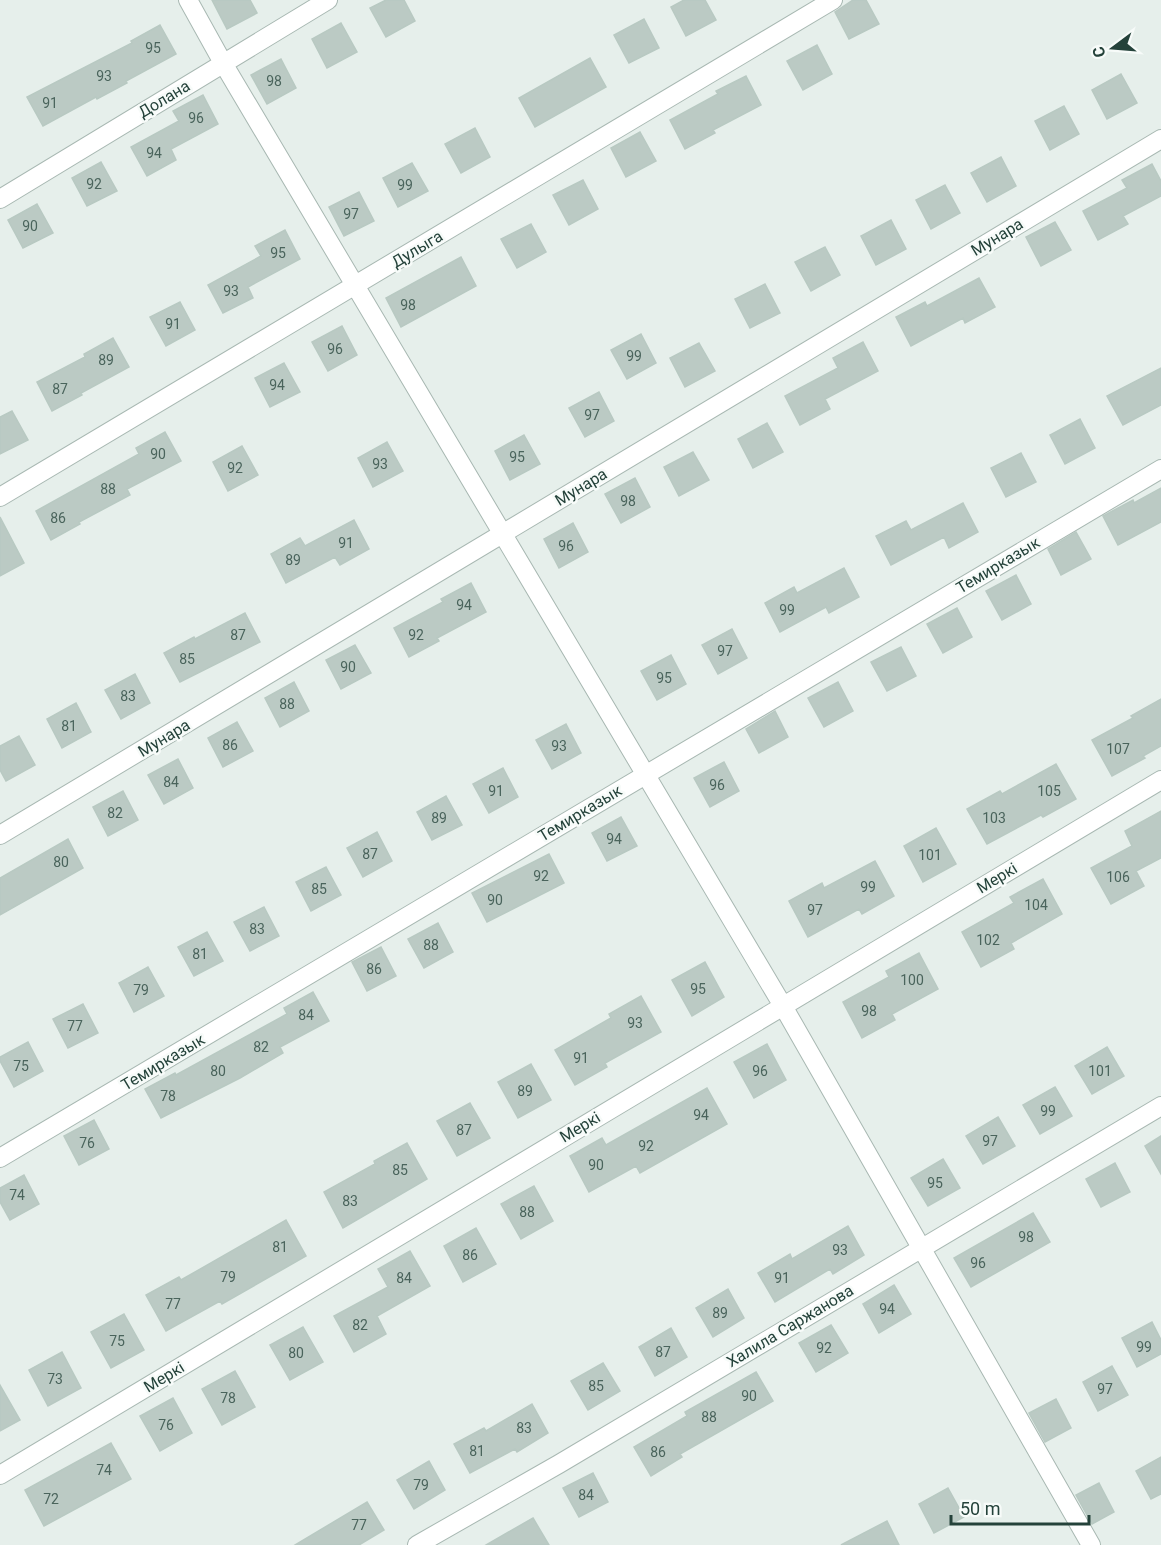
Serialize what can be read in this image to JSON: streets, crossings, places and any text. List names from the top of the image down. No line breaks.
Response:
{"streets":{"street":["Долана","Мунара","Дулыга","Темирказык","Меркі","Халила Саржанова"]},"house_numbers":["95","93","98","91","96","94","92","99","97","90","95","93","98","91","96","99","89","94","87","97","90","95","93","92","88","98","86","91","96","89","94","99","87","92","97","85","90","95","83","88","81","86","93","107","84","96","91","105","82","89","103","94","87","101","80","92","106","99","85","90","104","97","83","102","88","81","86","100","95","79","98","84","93","77","82","91","75","80","96","101","89","78","99","94","87","97","76","92","90","85","95","74","83","88","98","81","93","86","96","79","84","91","77","94","89","82","75","99","92","87","80","73","85","97","90","78","88","76","83","81","86","74","79","84","72","77"],"scale_bar":"50 m","north":"left"}
